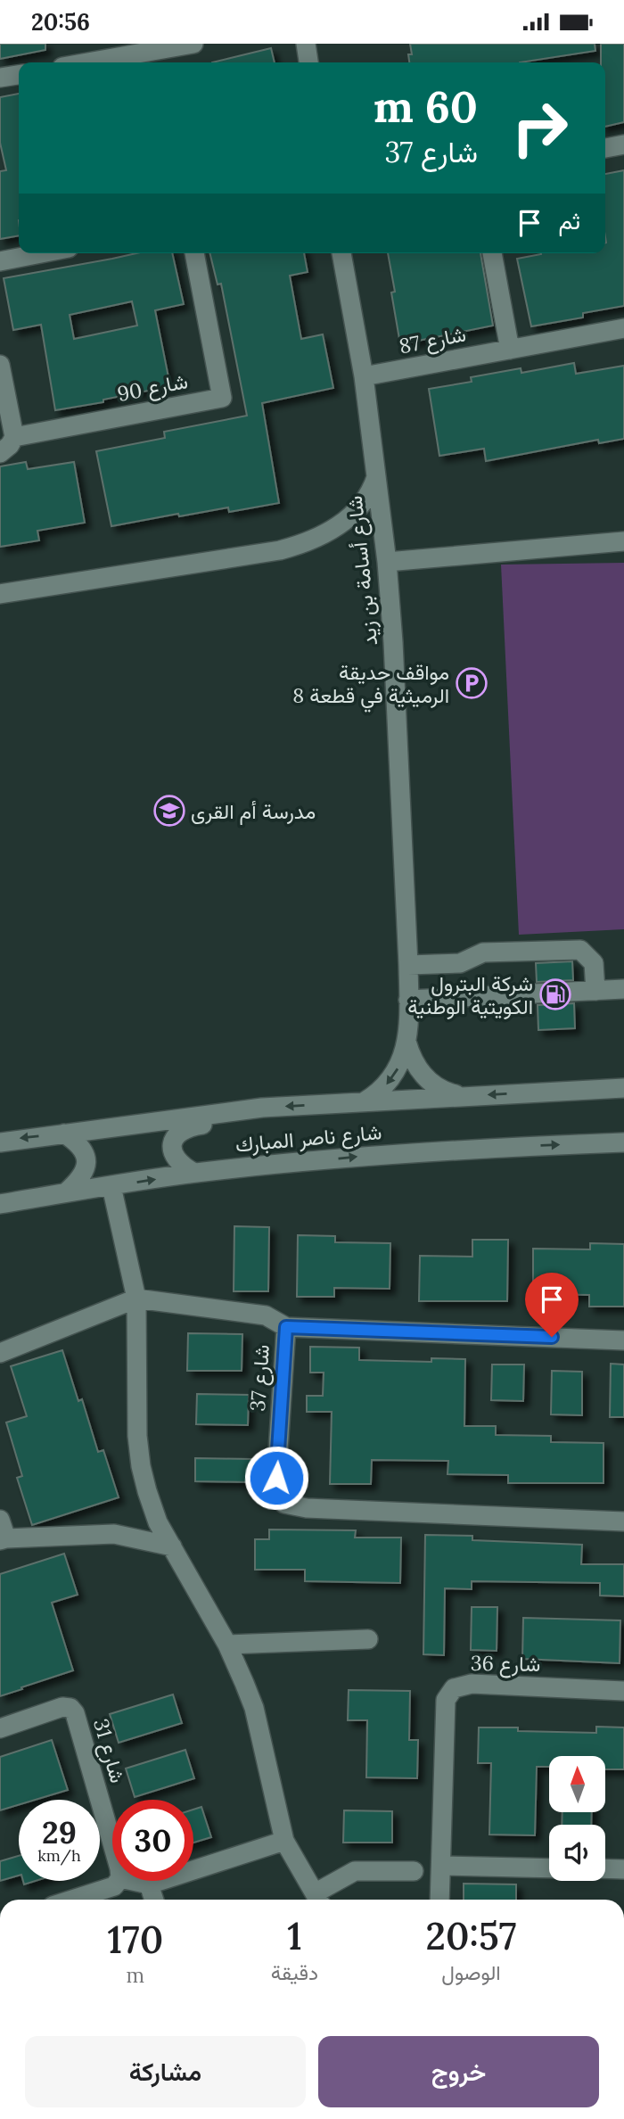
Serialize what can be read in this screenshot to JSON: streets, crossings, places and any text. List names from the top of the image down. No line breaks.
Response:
{"streets":{"street":["شارع 87","شارع 90","شارع أسامة بن زيد","شارع ناصر المبارك","شارع 37","شارع 36","شارع 31"]},"crossings":[["شارع 87","شارع أسامة بن زيد"],["شارع أسامة بن زيد","شارع ناصر المبارك"]],"places":{"parking":["مواقف حديقة الرميثية في قطعة 8"],"school or university":["مدرسة أم القرى"],"fuel station":["شركة البترول الكويتية الوطنية"]},"north":"top","page":{"status":"20:56","turn":["60 m","شارع 37"],"then":"ثم","speed":"29 km/h","limit":"30","eta":["20:57","الوصول","1","دقيقة","170","m"],"buttons":["خروج","مشاركة"]}}
